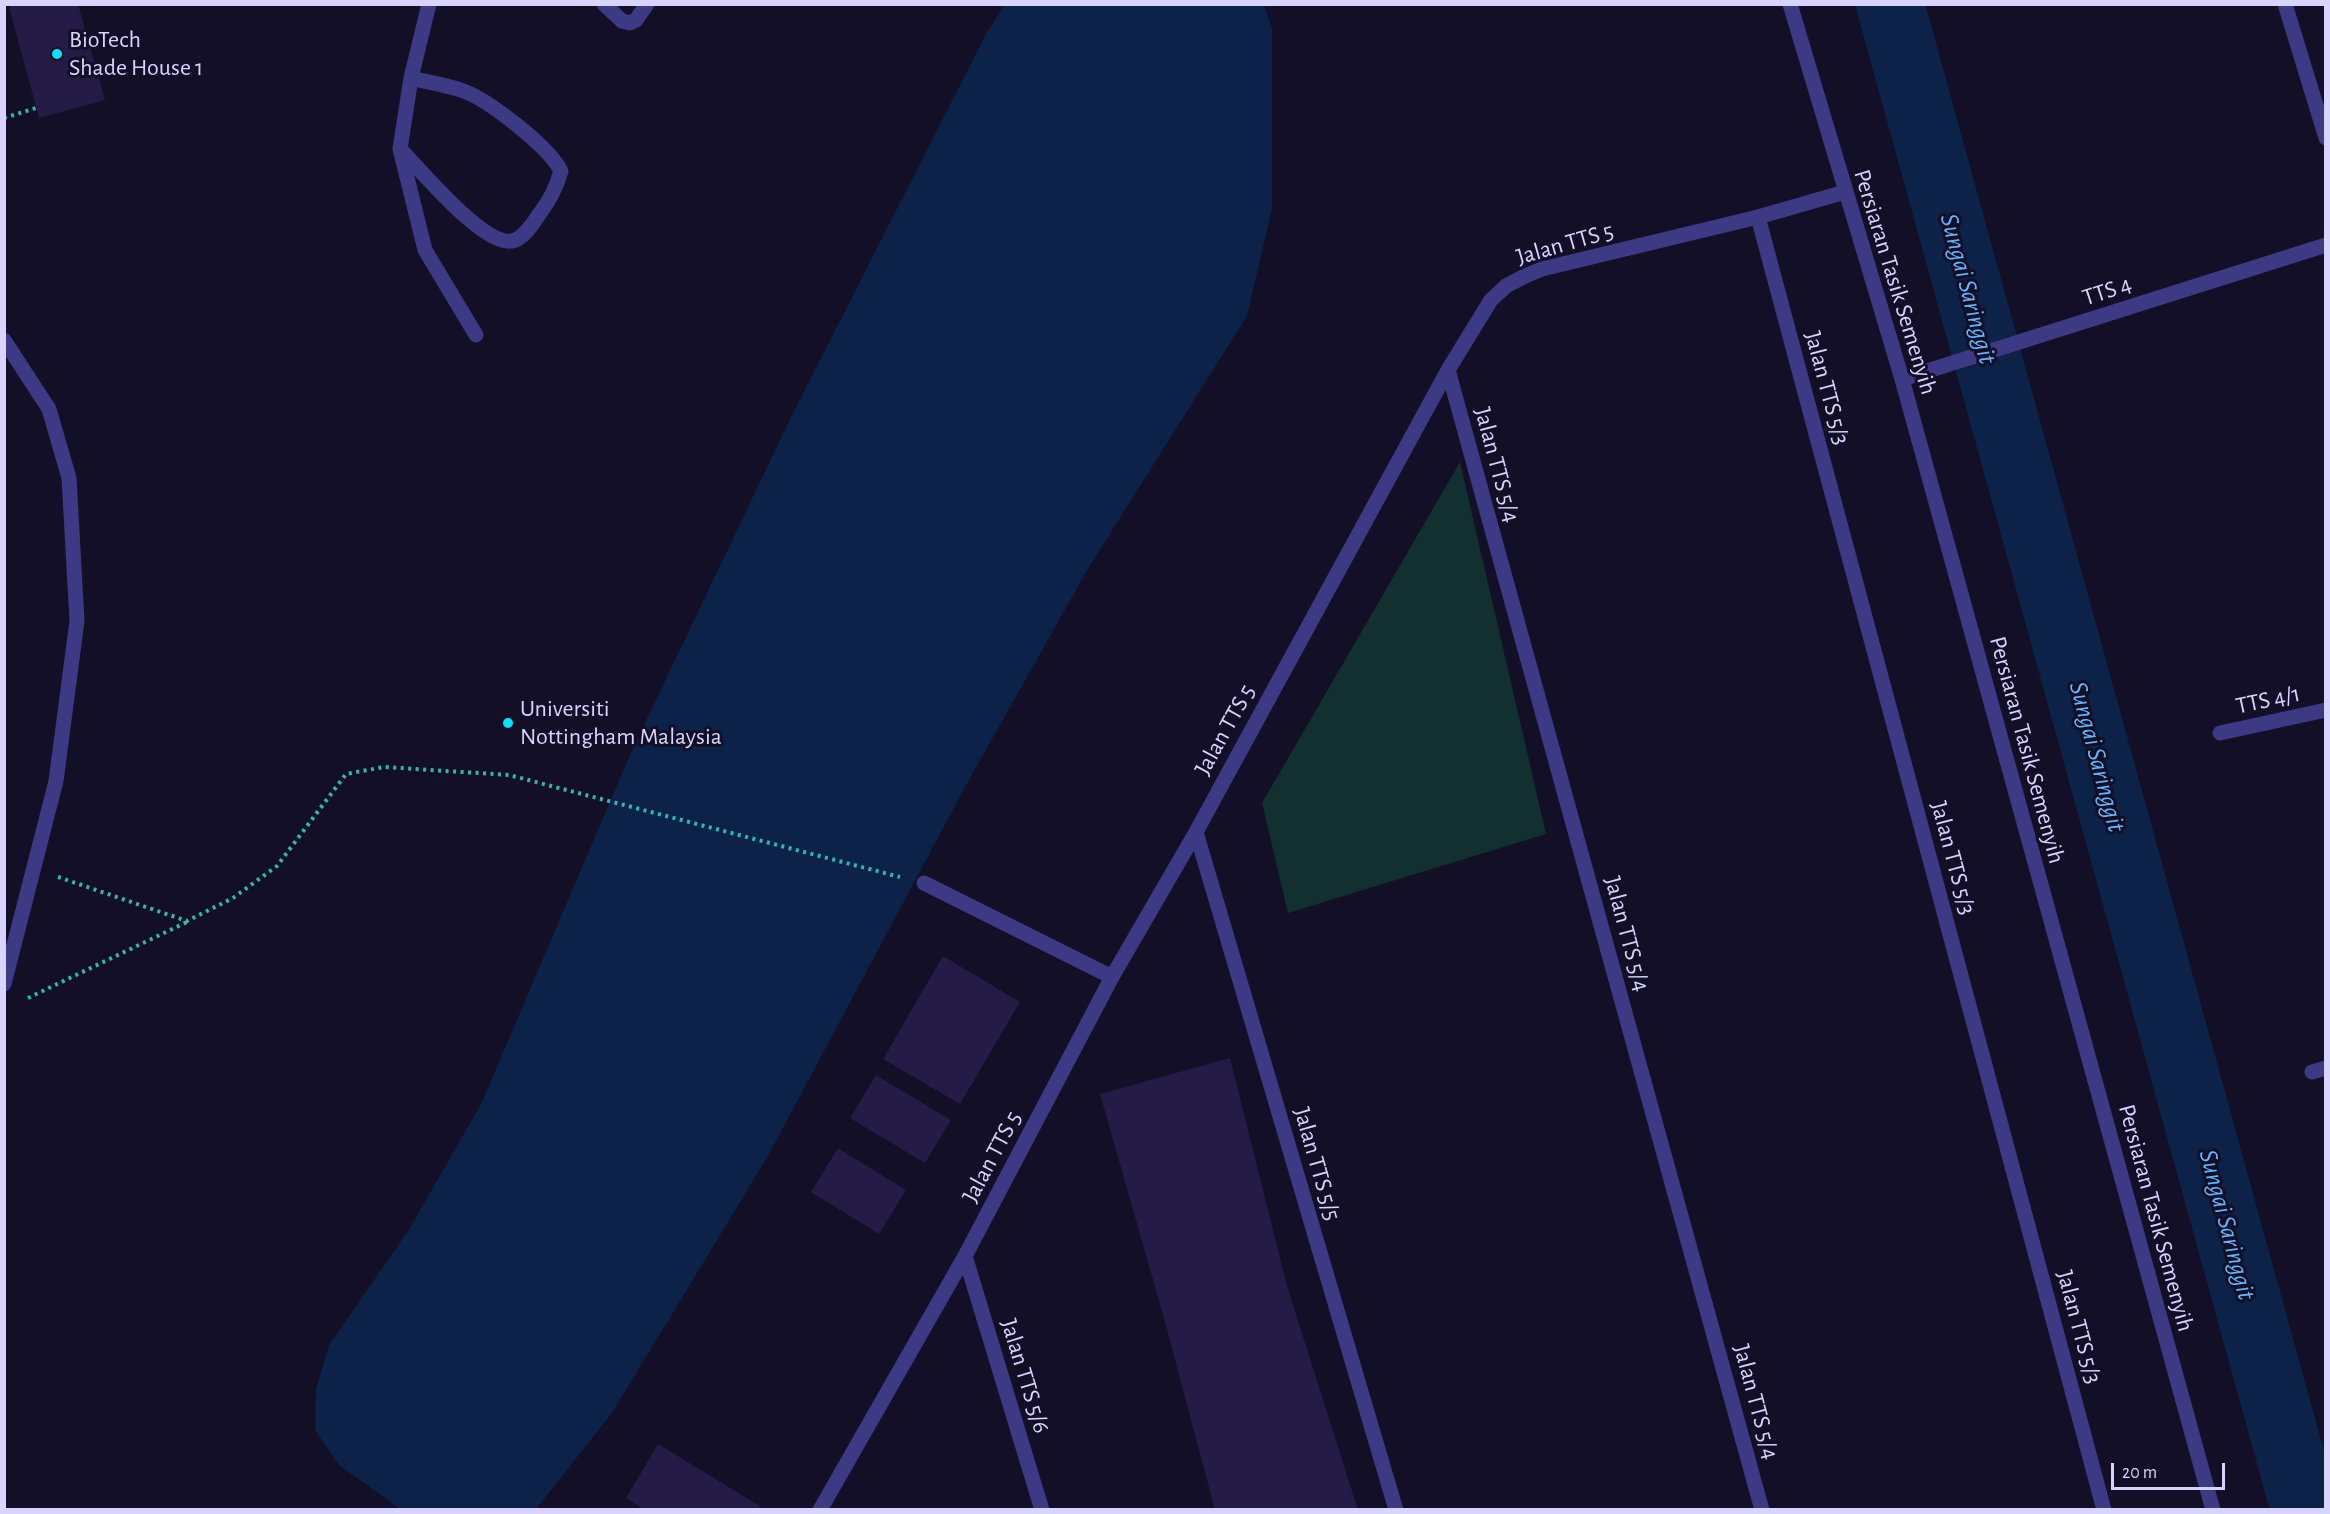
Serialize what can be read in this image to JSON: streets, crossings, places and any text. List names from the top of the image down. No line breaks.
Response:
{"streets":{"street":["Jalan TTS 5","Persiaran Tasik Semenyih","TTS 4","Jalan TTS 5/3","Jalan TTS 5/4","TTS 4/1","Jalan TTS 5/5","Jalan TTS 5/6"]},"crossings":[["Jalan TTS 5","Persiaran Tasik Semenyih"],["Jalan TTS 5","Jalan TTS 5/3"],["Jalan TTS 5","Jalan TTS 5/4"],["Jalan TTS 5","Jalan TTS 5/5"],["Jalan TTS 5","Jalan TTS 5/6"],["Persiaran Tasik Semenyih","TTS 4"]],"water":["Sungai Saringgit"],"places":["BioTech Shade House 1","Universiti Nottingham Malaysia"],"scale_bar":"20 m"}
